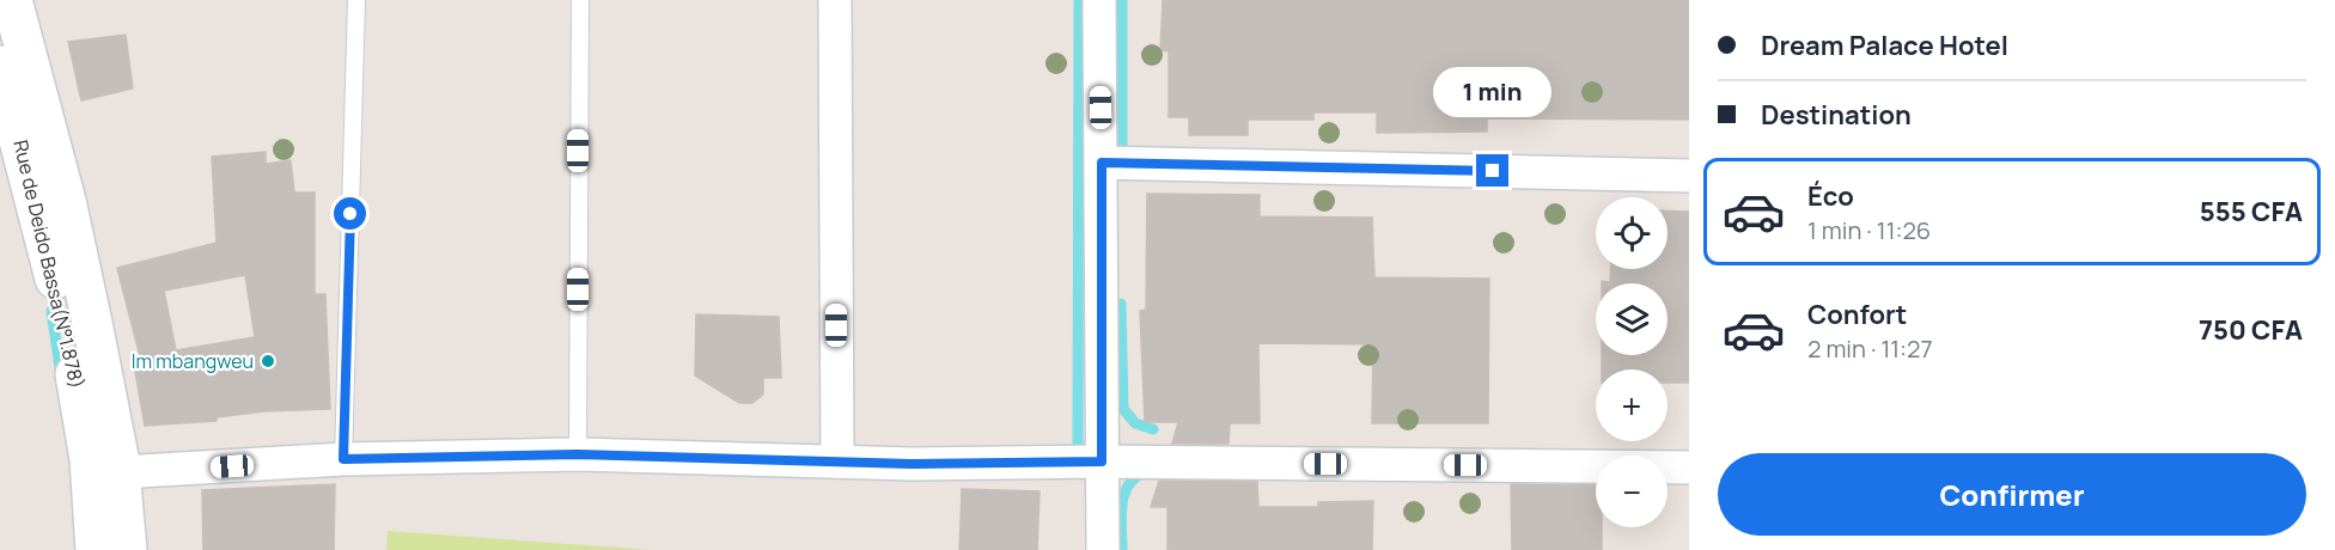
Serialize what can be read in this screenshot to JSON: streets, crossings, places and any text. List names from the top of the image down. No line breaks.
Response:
{"streets":{"main road":["Rue de Deido Bassa(N°1.878)"]},"places":["Im mbangweu"],"page":{"banner":["Dream Palace Hotel","Destination"],"bubble":"1 min","list":[{"name":"Éco","note":"1 min · 11:26","value":"555 CFA"},{"name":"Confort","note":"2 min · 11:27","value":"750 CFA"}],"map_buttons":["+","−"],"buttons":"Confirmer"}}
